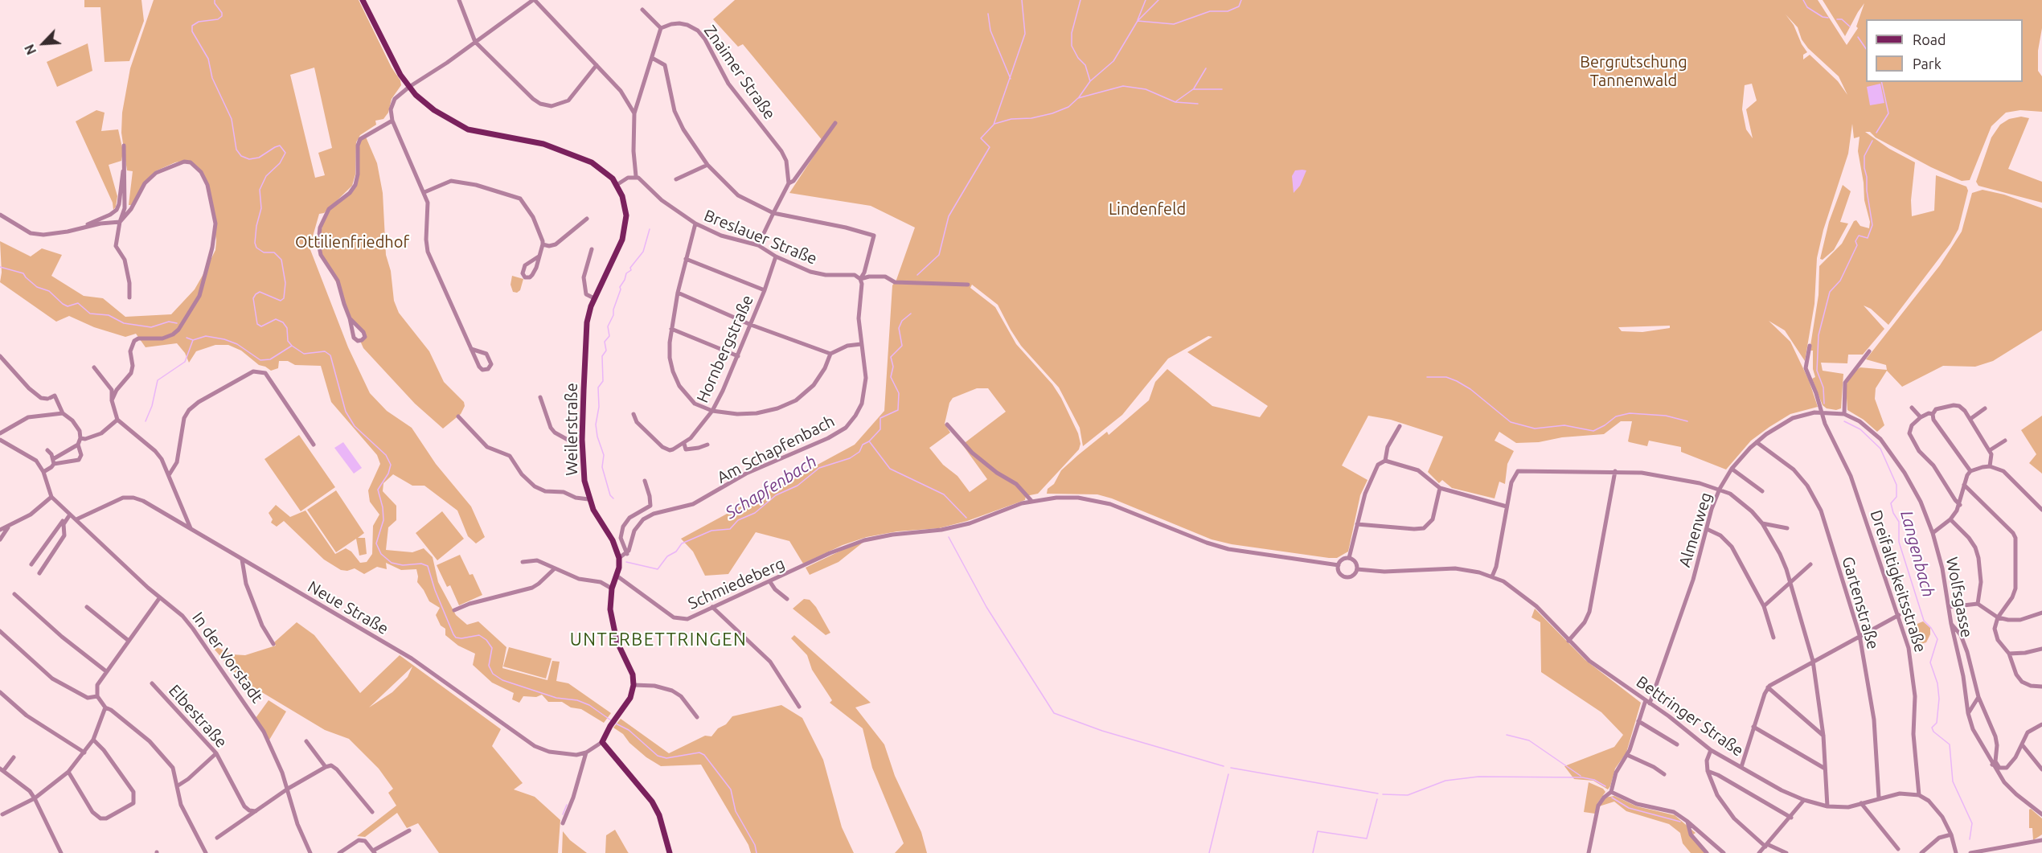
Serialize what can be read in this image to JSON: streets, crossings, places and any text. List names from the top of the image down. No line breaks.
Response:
{"streets":{"main road":["Weilerstraße"],"street":["Znaimer Straße","Breslauer Straße","Hornbergstraße","Am Schapfenbach","Almenweg","Dreifaltigkeitsstraße","Schmiedeberg","Wolfsgasse","Gartenstraße","Neue Straße","In der Vorstadt","Elbestraße","Bettringer Straße"]},"crossings":[["Breslauer Straße","Hornbergstraße"],["Breslauer Straße","Am Schapfenbach"],["Almenweg","Dreifaltigkeitsstraße"],["Almenweg","Wolfsgasse"],["Almenweg","Gartenstraße"],["Almenweg","Bettringer Straße"],["Dreifaltigkeitsstraße","Wolfsgasse"],["Dreifaltigkeitsstraße","Bettringer Straße"],["Schmiedeberg","Bettringer Straße"],["Gartenstraße","Bettringer Straße"],["Neue Straße","In der Vorstadt"]],"districts":["UNTERBETTRINGEN"],"water":["Schapfenbach","Langenbach"],"parks":["Bergrutschung Tannenwald","Lindenfeld","Ottilienfriedhof"],"legend":["Road","Park"],"north":"bottom left"}
